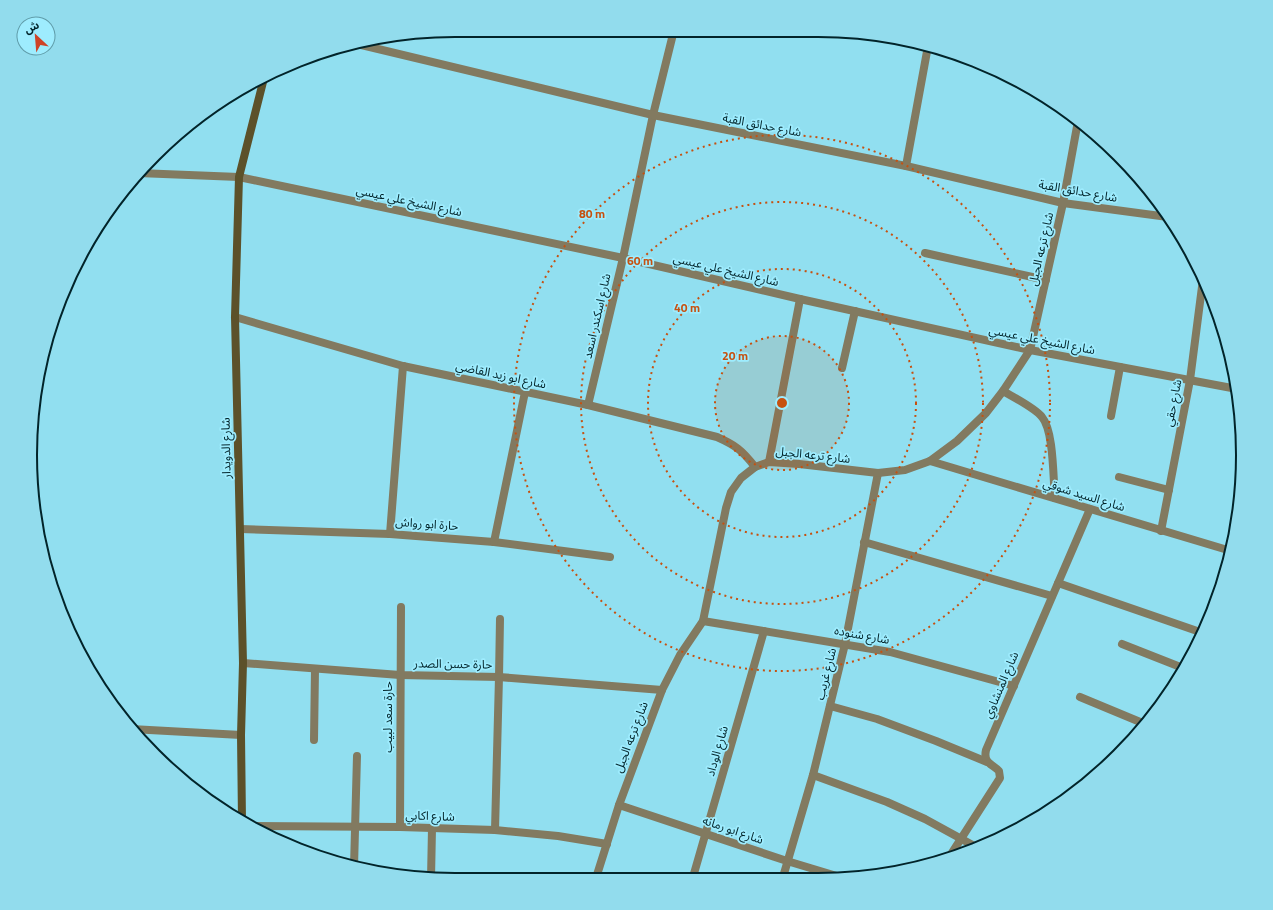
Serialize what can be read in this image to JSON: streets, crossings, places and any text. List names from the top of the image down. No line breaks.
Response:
{"streets":{"main road":["شارع الدويدار"],"street":["شارع حدائق القبة","شارع الشيخ علي عيسي","شارع ترعه الجبل","شارع اسكندر اسعد","شارع ابو زيد القاضي","شارع حقي","شارع السيد شوقي","حارة ابو رواش","شارع شنوده","حارة حسن الصدر","شارع غريب","شارع المنشاوي","حارة سعد لبيب","شارع الوداد","شارع اكابي","شارع ابو رمانه"]},"crossings":[["شارع حدائق القبة","شارع ترعه الجبل"],["شارع حدائق القبة","شارع اسكندر اسعد"],["شارع الشيخ علي عيسي","شارع ترعه الجبل"],["شارع الشيخ علي عيسي","شارع اسكندر اسعد"],["شارع الشيخ علي عيسي","شارع حقي"],["شارع الشيخ علي عيسي","شارع الدويدار"],["شارع ترعه الجبل","شارع ابو زيد القاضي"],["شارع ترعه الجبل","شارع السيد شوقي"],["شارع ترعه الجبل","شارع شنوده"],["شارع ترعه الجبل","حارة حسن الصدر"],["شارع ترعه الجبل","شارع غريب"],["شارع ترعه الجبل","شارع اكابي"],["شارع ترعه الجبل","شارع ابو رمانه"],["شارع اسكندر اسعد","شارع ابو زيد القاضي"],["شارع ابو زيد القاضي","شارع الدويدار"],["شارع حقي","شارع السيد شوقي"],["شارع الدويدار","حارة ابو رواش"],["شارع الدويدار","حارة حسن الصدر"],["شارع السيد شوقي","شارع المنشاوي"],["شارع شنوده","شارع غريب"],["شارع شنوده","شارع المنشاوي"],["شارع شنوده","شارع الوداد"],["حارة حسن الصدر","حارة سعد لبيب"],["شارع غريب","شارع ابو رمانه"],["حارة سعد لبيب","شارع اكابي"],["شارع الوداد","شارع ابو رمانه"]],"north":"top left","rings":["80 m","60 m","40 m","20 m"]}
